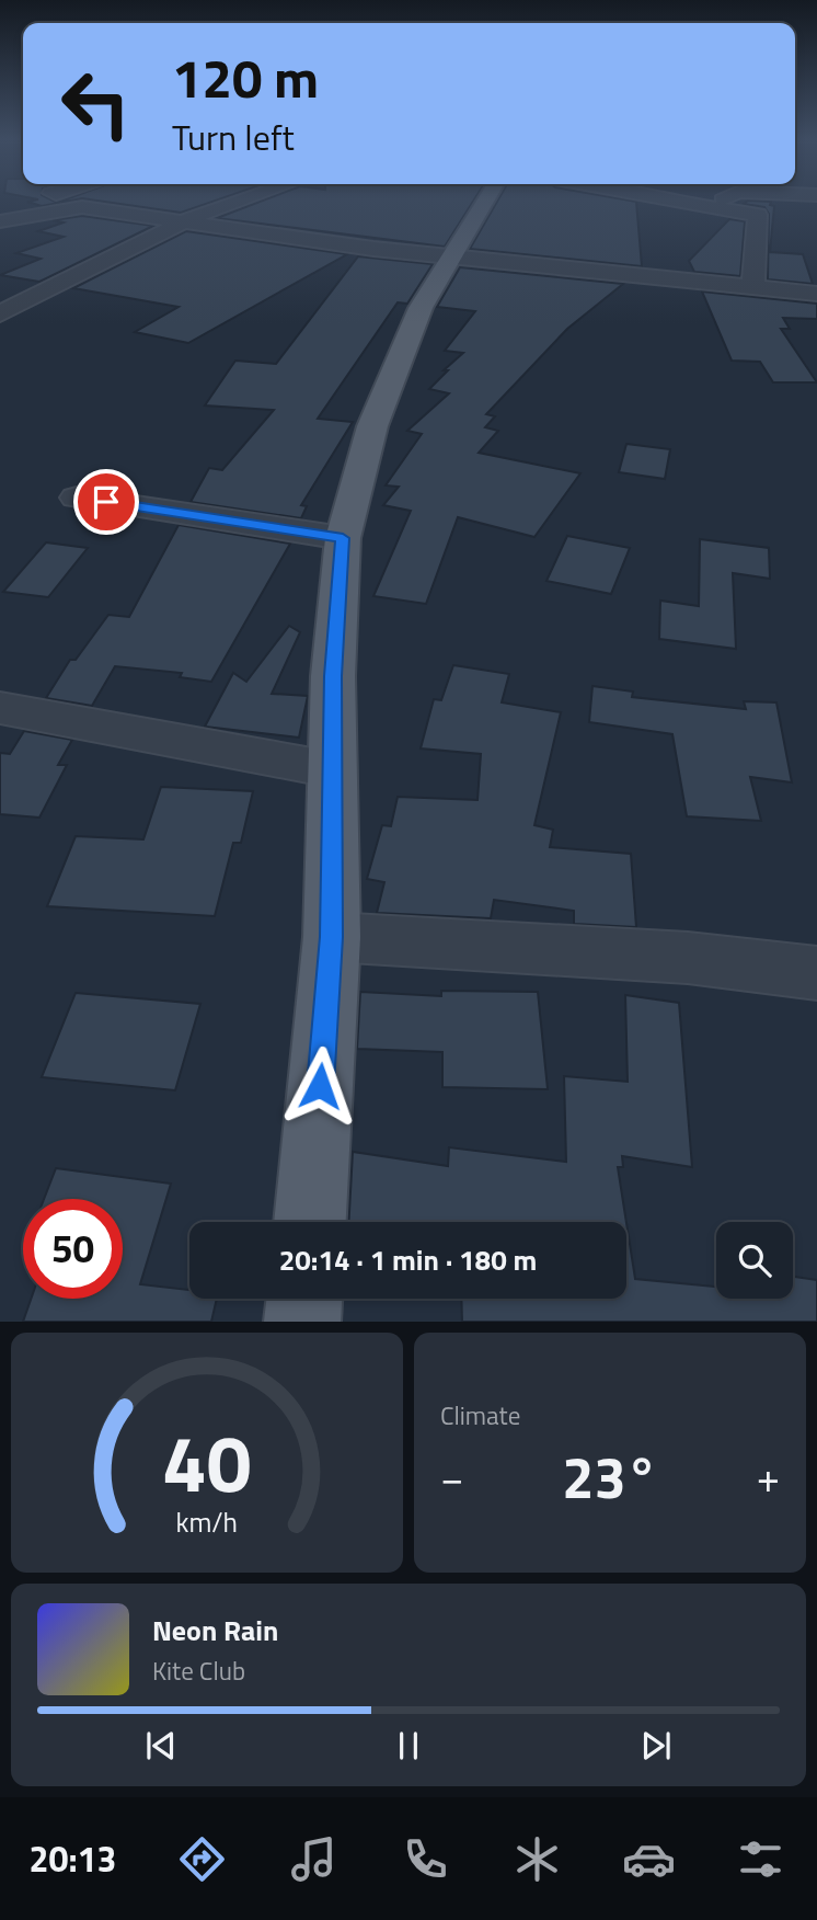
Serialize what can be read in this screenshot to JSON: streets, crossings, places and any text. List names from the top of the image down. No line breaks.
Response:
{"page":{"turn":["120 m","Turn left"],"limit":"50","trip":"20:14 · 1 min · 180 m","tile":"Climate","heat":["−","23°","+"],"song":["Neon Rain","Kite Club"],"tabs":"20:13","gauge":["40","km/h"]}}
